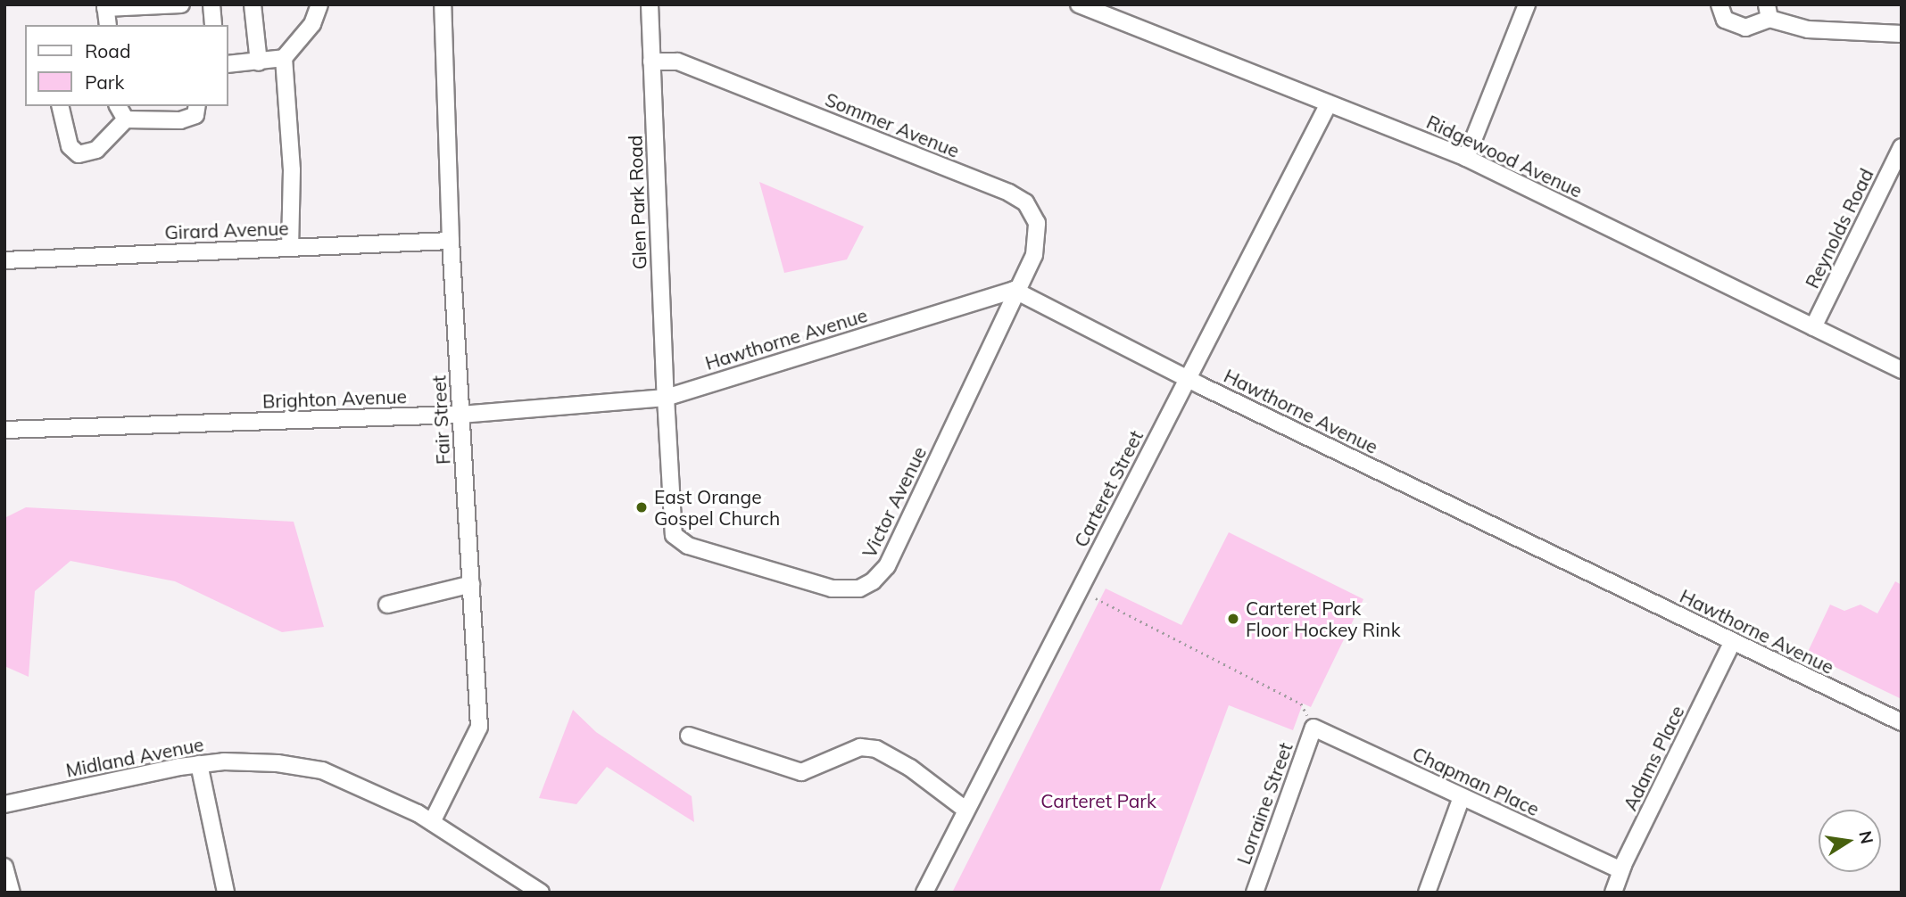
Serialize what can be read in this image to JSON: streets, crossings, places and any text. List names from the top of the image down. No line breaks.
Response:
{"streets":{"street":["Sommer Avenue","Ridgewood Avenue","Glen Park Road","Reynolds Road","Girard Avenue","Hawthorne Avenue","Brighton Avenue","Fair Street","Carteret Street","Victor Avenue","Midland Avenue","Adams Place","Chapman Place","Lorraine Street"]},"crossings":[["Sommer Avenue","Glen Park Road"],["Sommer Avenue","Hawthorne Avenue"],["Sommer Avenue","Victor Avenue"],["Ridgewood Avenue","Reynolds Road"],["Ridgewood Avenue","Carteret Street"],["Glen Park Road","Hawthorne Avenue"],["Glen Park Road","Brighton Avenue"],["Glen Park Road","Victor Avenue"],["Girard Avenue","Fair Street"],["Hawthorne Avenue","Brighton Avenue"],["Hawthorne Avenue","Carteret Street"],["Hawthorne Avenue","Victor Avenue"],["Hawthorne Avenue","Adams Place"],["Brighton Avenue","Fair Street"],["Brighton Avenue","Victor Avenue"],["Fair Street","Midland Avenue"],["Adams Place","Chapman Place"],["Chapman Place","Lorraine Street"]],"parks":["Carteret Park"],"places":["East Orange Gospel Church","Carteret Park Floor Hockey Rink"],"legend":["Road","Park"],"north":"right"}
